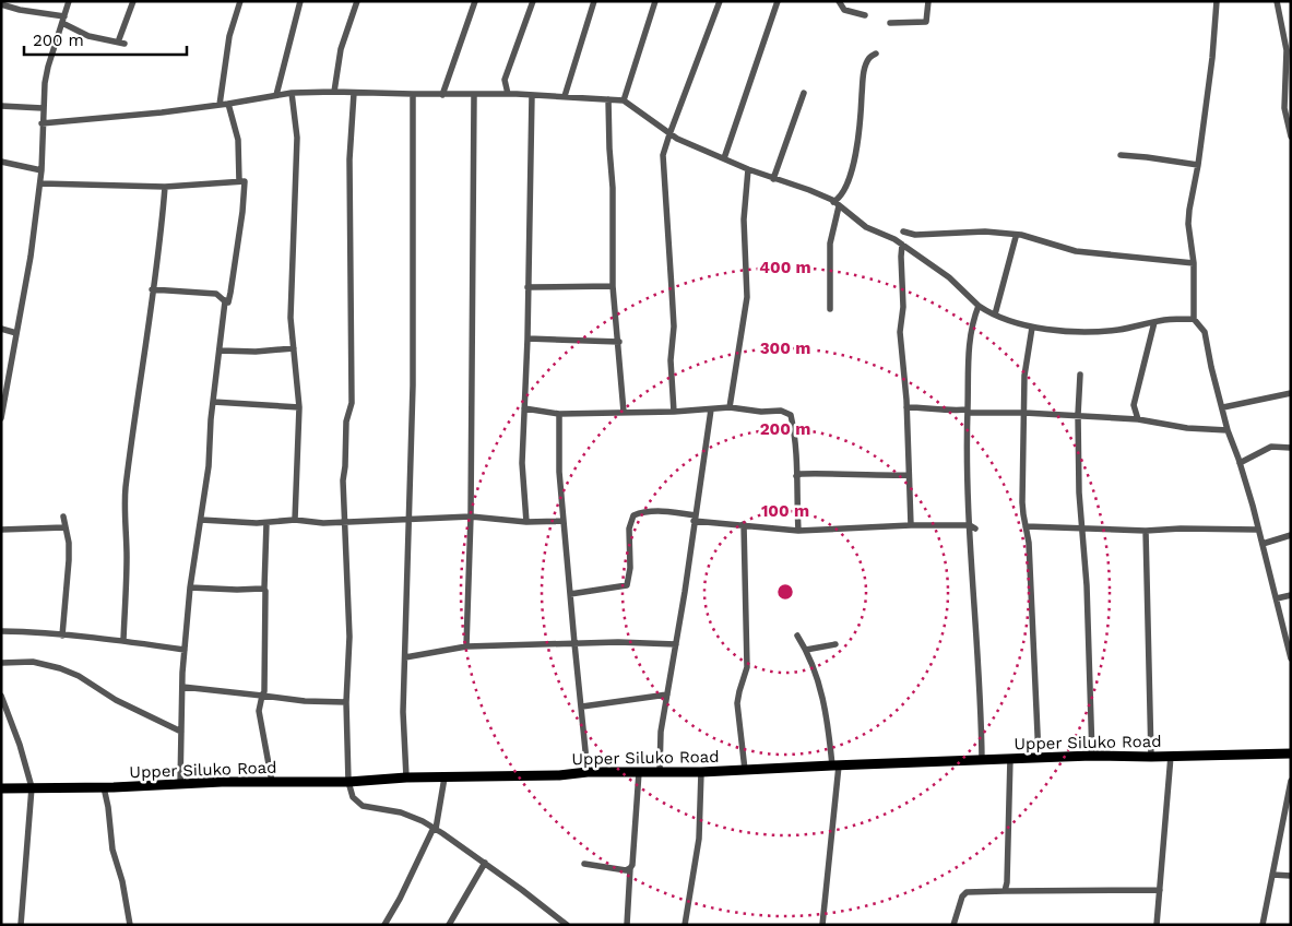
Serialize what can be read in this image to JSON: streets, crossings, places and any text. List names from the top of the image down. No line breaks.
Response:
{"streets":{"main road":["Upper Siluko Road"]},"scale_bar":"200 m","rings":["400 m","300 m","200 m","100 m"]}
